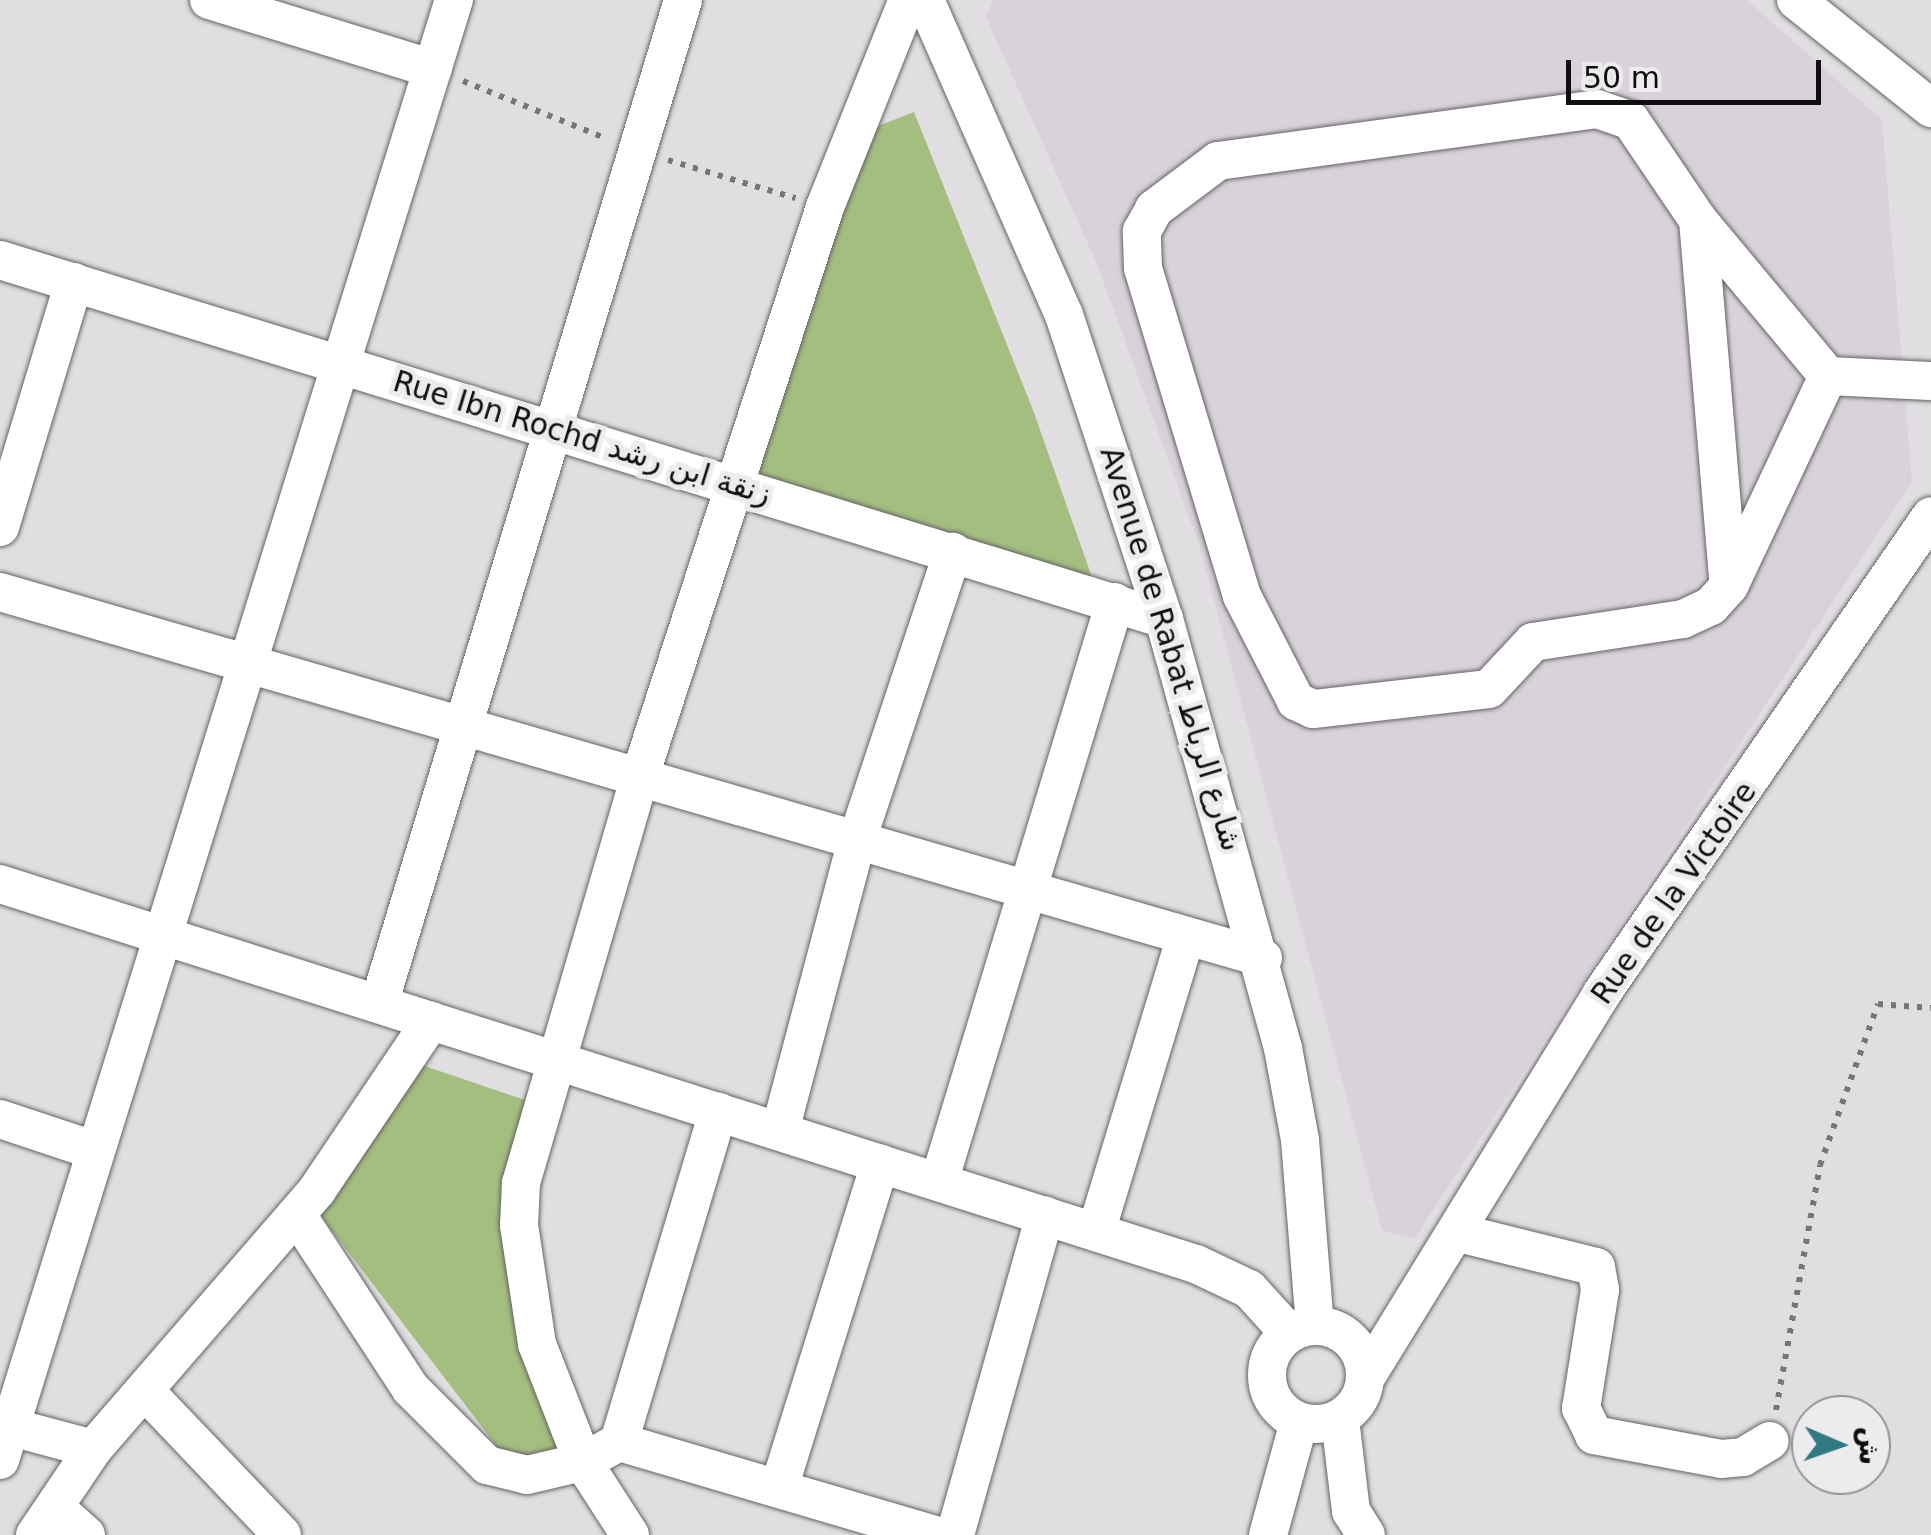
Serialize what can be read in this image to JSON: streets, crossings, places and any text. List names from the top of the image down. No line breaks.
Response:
{"streets":{"street":["Rue Ibn Rochd زنقة ابن رشد","Avenue de Rabat شارع الرباط","Rue de la Victoire"]},"crossings":[["Rue Ibn Rochd زنقة ابن رشد","Avenue de Rabat شارع الرباط"],["Avenue de Rabat شارع الرباط","Rue de la Victoire"]],"scale_bar":"50 m","north":"right"}
